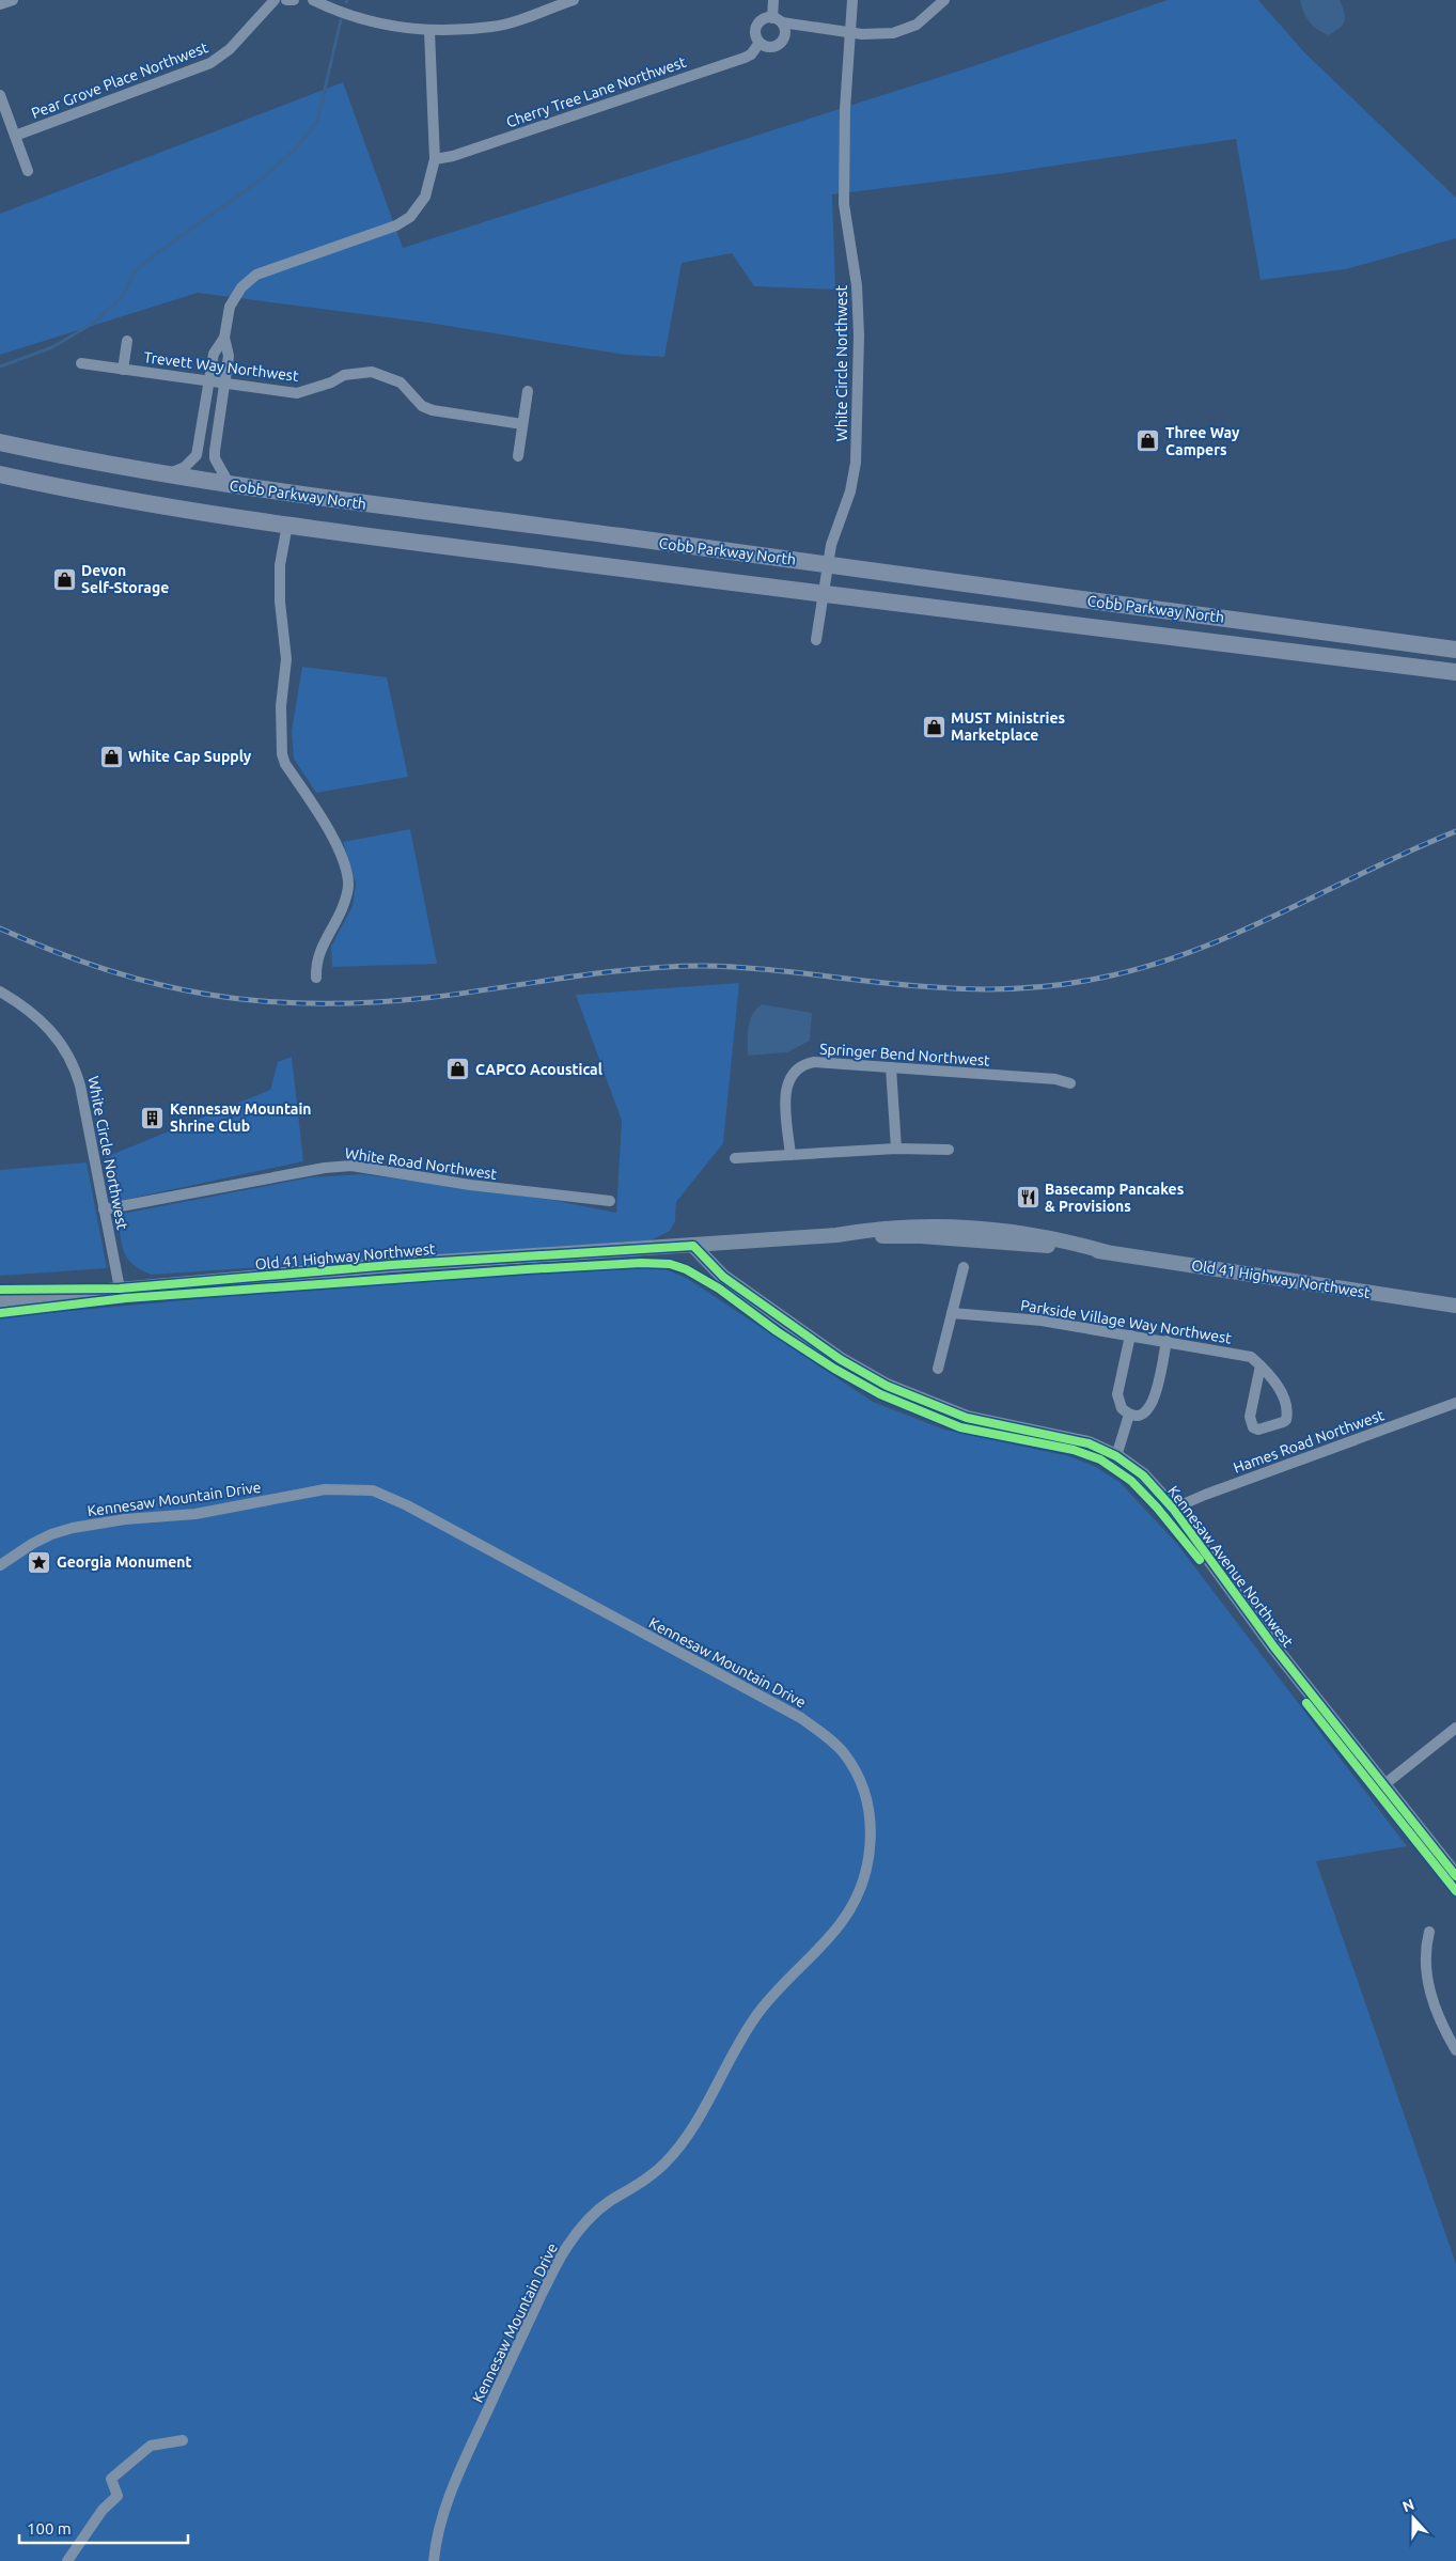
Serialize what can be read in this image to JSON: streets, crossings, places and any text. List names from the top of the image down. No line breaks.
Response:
{"streets":{"main road":["Cobb Parkway North"],"street":["Pear Grove Place Northwest","Cherry Tree Lane Northwest","White Circle Northwest","Trevett Way Northwest","Springer Bend Northwest","White Road Northwest","Old 41 Highway Northwest","Parkside Village Way Northwest","Hames Road Northwest","Kennesaw Mountain Drive","Kennesaw Avenue Northwest"]},"crossings":[["White Circle Northwest","Cobb Parkway North"],["White Circle Northwest","White Road Northwest"],["White Circle Northwest","Old 41 Highway Northwest"],["Old 41 Highway Northwest","Kennesaw Avenue Northwest"],["Hames Road Northwest","Kennesaw Avenue Northwest"]],"places":{"shop":["Three Way Campers","Devon Self-Storage","MUST Ministries Marketplace","White Cap Supply","CAPCO Acoustical"],"building":["Kennesaw Mountain Shrine Club"],"restaurant":["Basecamp Pancakes & Provisions"],"place":["Georgia Monument"]},"scale_bar":"100 m","north":"top"}
